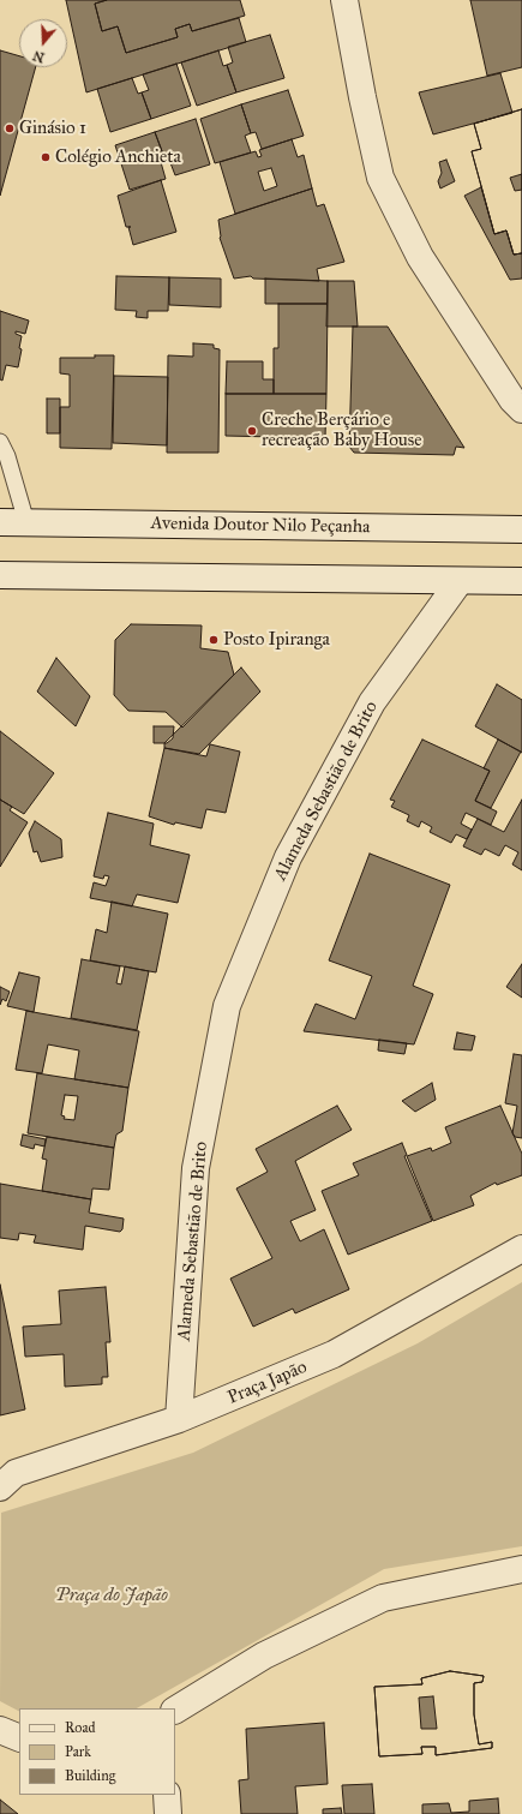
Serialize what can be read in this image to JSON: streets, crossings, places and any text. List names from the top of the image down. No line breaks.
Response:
{"streets":{"street":["Avenida Doutor Nilo Peçanha","Alameda Sebastião de Brito","Praça Japão"]},"crossings":[["Alameda Sebastião de Brito","Praça Japão"]],"parks":["Praça do Japão"],"places":["Ginásio 1","Colégio Anchieta","Creche Berçário e recreação Baby House","Posto Ipiranga"],"legend":["Road","Park","Building"],"north":"bottom"}
